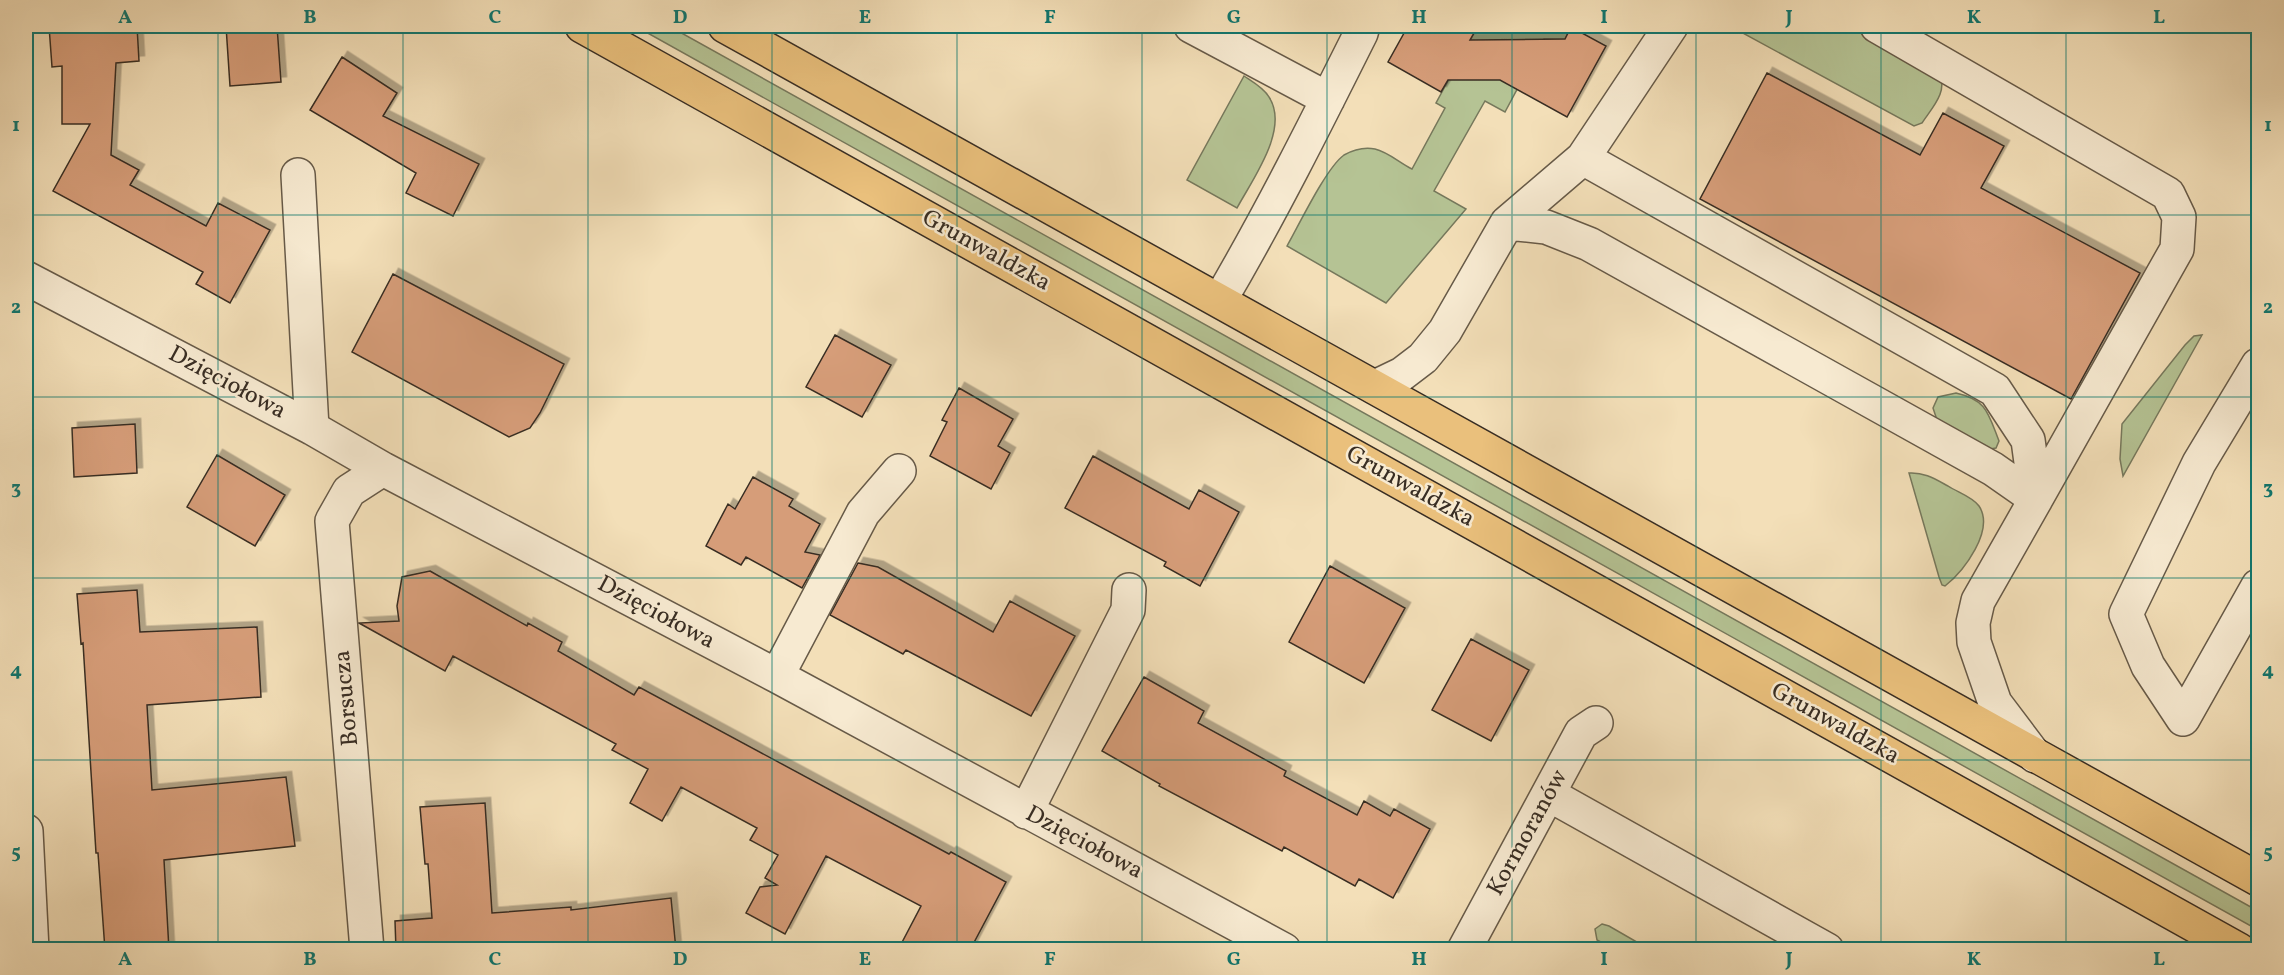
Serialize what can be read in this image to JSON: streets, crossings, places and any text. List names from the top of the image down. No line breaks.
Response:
{"streets":{"main road":["Grunwaldzka"],"street":["Dzięciołowa","Borsucza","Kormoranów"]},"crossings":[["Dzięciołowa","Borsucza"]],"grid":{"columns":["A","B","C","D","E","F","G","H","I","J","K","L"],"rows":["1","2","3","4","5"]}}
